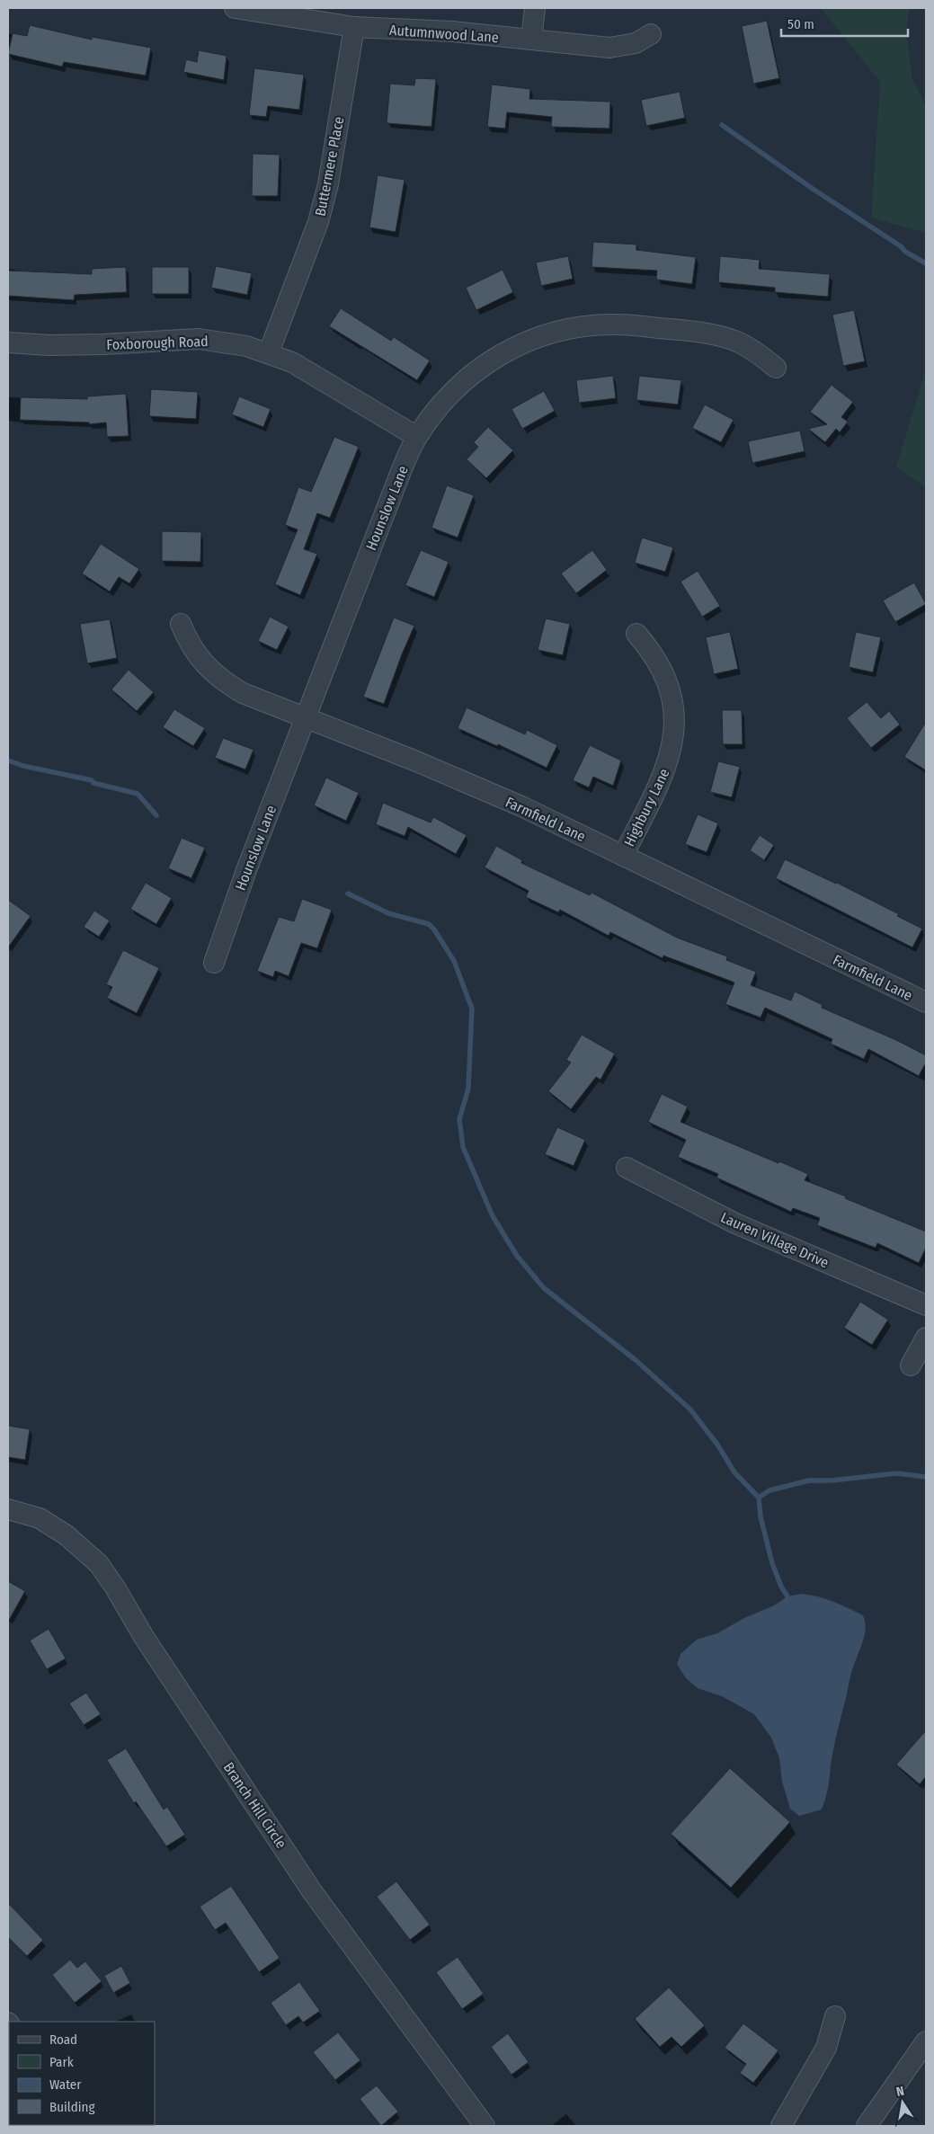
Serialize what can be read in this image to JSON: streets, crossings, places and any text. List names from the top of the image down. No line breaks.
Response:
{"streets":{"street":["Autumnwood Lane","Buttermere Place","Foxborough Road","Hounslow Lane","Highbury Lane","Farmfield Lane","Lauren Village Drive","Branch Hill Circle"]},"crossings":[["Autumnwood Lane","Buttermere Place"],["Buttermere Place","Foxborough Road"],["Foxborough Road","Hounslow Lane"],["Hounslow Lane","Farmfield Lane"],["Highbury Lane","Farmfield Lane"]],"legend":["Road","Park","Water","Building"],"scale_bar":"50 m","north":"top"}
